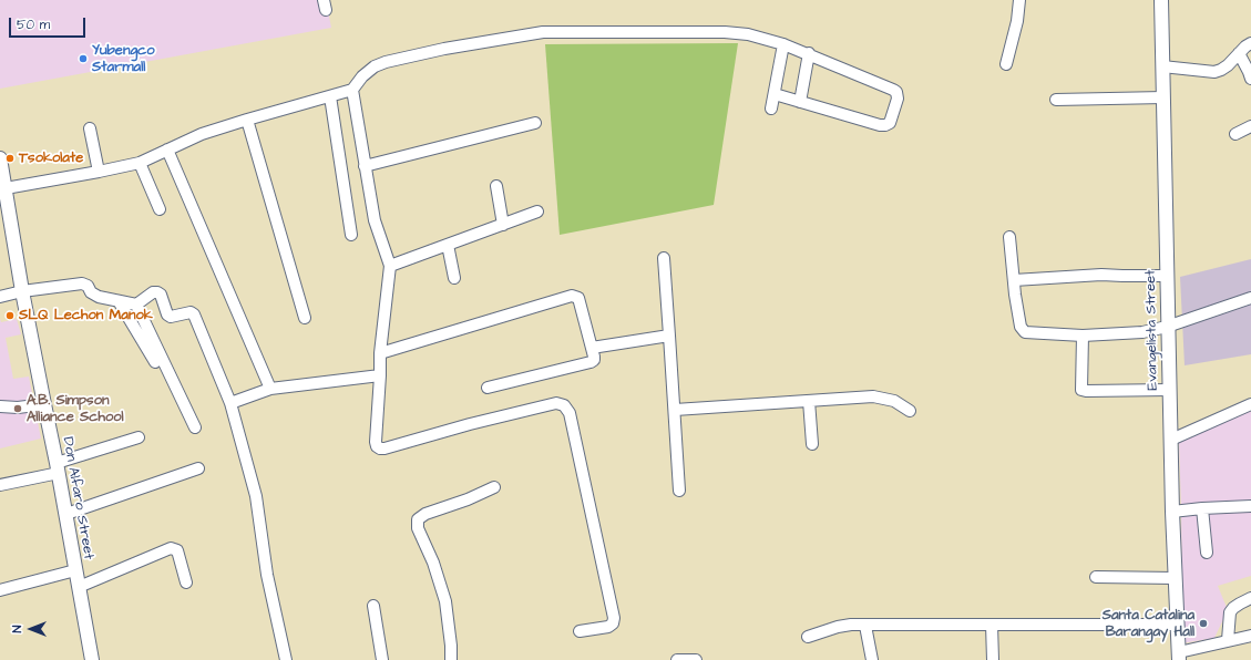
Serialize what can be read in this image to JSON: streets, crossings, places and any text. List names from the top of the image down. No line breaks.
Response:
{"streets":{"main road":["Evangelista Street","Don Alfaro Street"]},"places":["Yubengco Starmall","Tsokolate","SLQ Lechon Manok","A.B. Simpson Alliance School","Santa Catalina Barangay Hall"],"scale_bar":"50 m","north":"left"}
